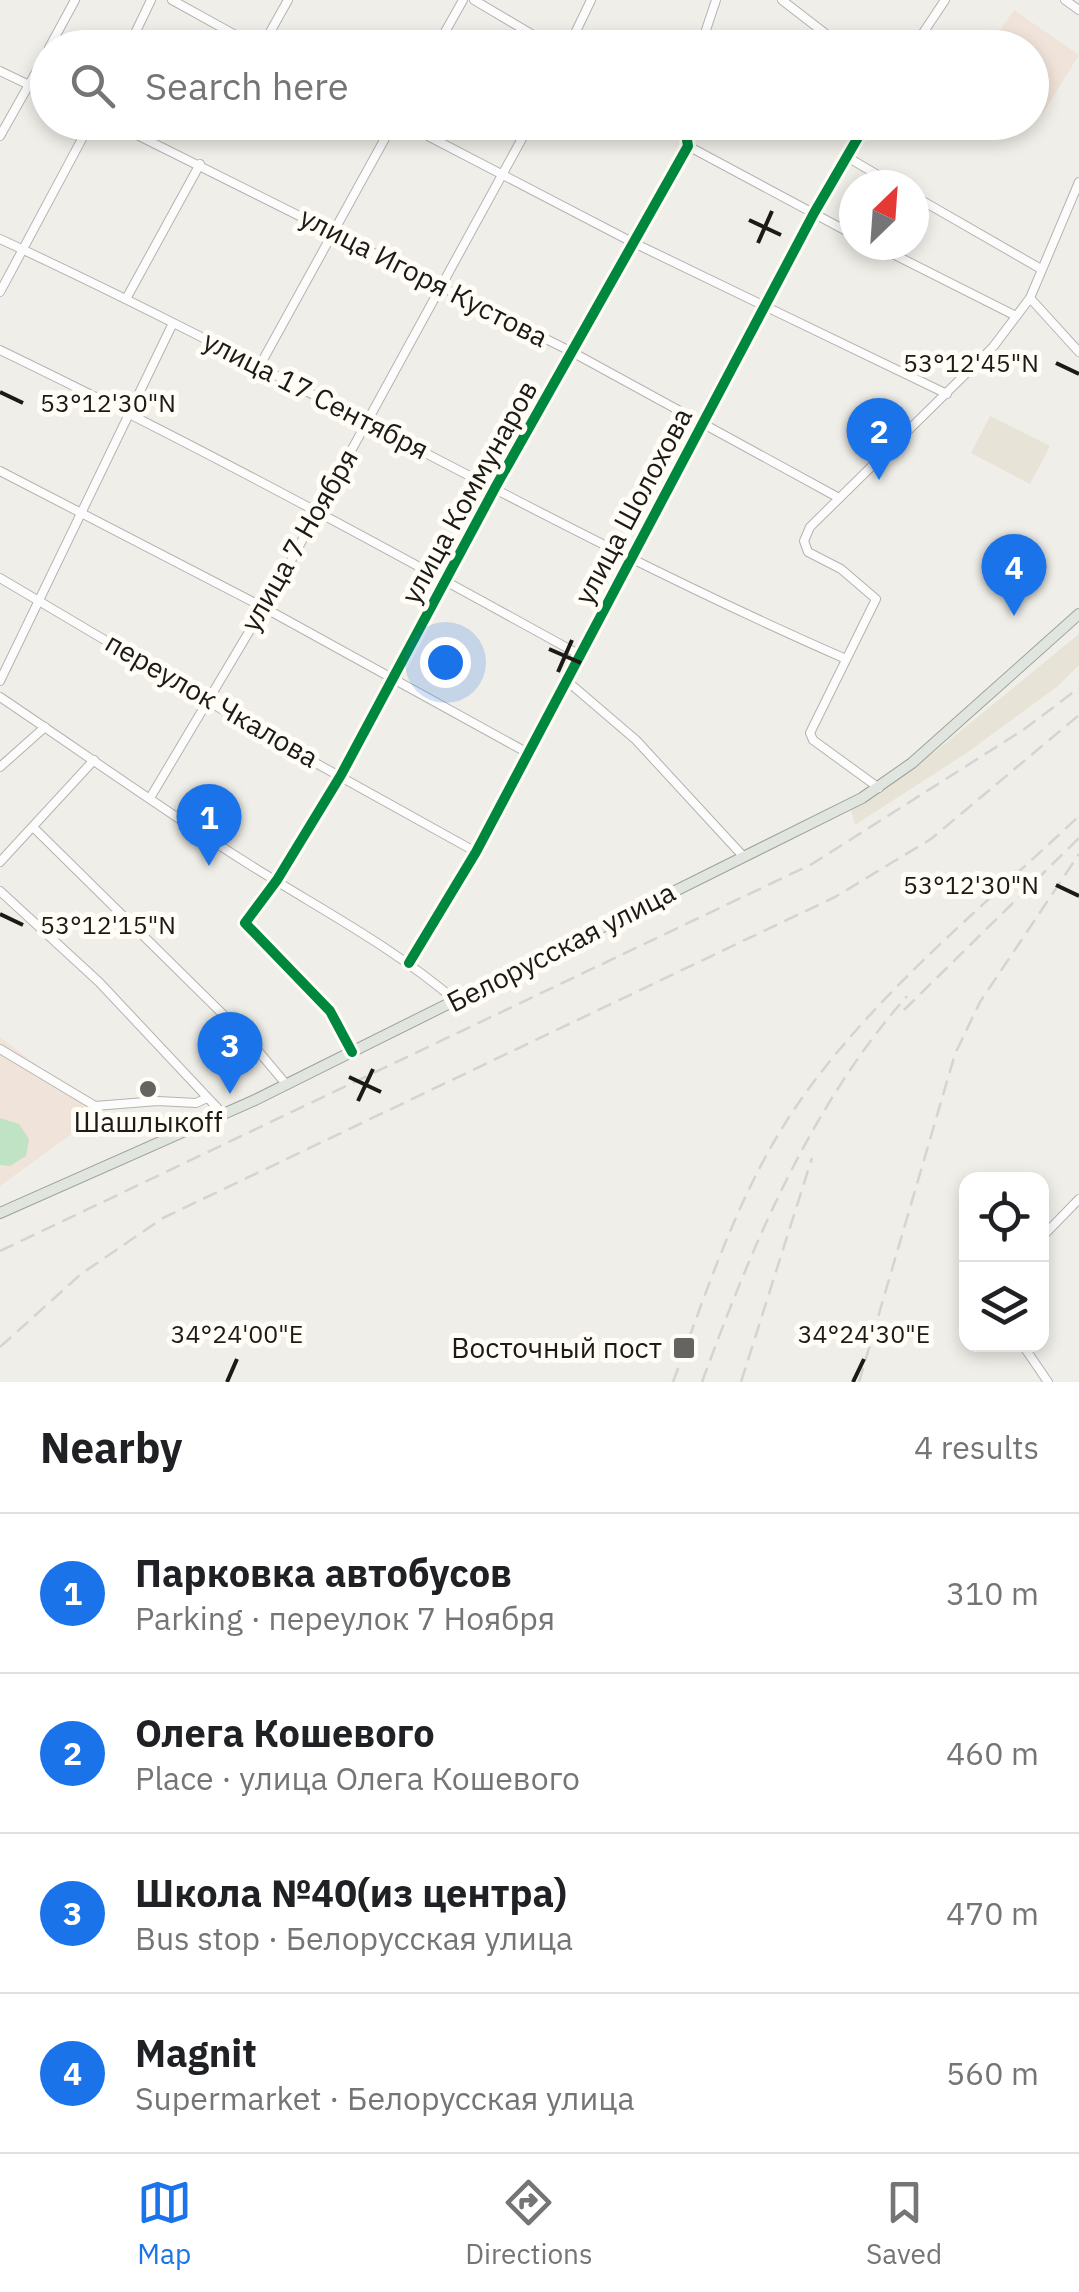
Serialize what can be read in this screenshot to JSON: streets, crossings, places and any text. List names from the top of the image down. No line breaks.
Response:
{"streets":{"main road":["Белорусская улица"],"street":["улица Игоря Кустова","улица 17 Сентября","улица Коммунаров","улица Шолохова","улица 7 Ноября","переулок Чкалова"]},"crossings":[["улица Игоря Кустова","улица Коммунаров"],["улица Игоря Кустова","улица Шолохова"],["улица Игоря Кустова","улица 7 Ноября"],["улица 17 Сентября","улица Коммунаров"],["улица 17 Сентября","улица Шолохова"],["улица 17 Сентября","улица 7 Ноября"],["улица Коммунаров","переулок Чкалова"],["улица Коммунаров","Белорусская улица"],["улица Шолохова","переулок Чкалова"],["улица 7 Ноября","переулок Чкалова"]],"places":{"other":["Шашлыкоff"],"transit":["Восточный пост"]},"north":"top right","page":{"search":"Search here","pins":["2","4","1","3"],"heading":["Nearby","4 results"],"list":[{"mark":"1","name":"Парковка автобусов","note":"Parking · переулок 7 Ноября","value":"310 m"},{"mark":"2","name":"Олега Кошевого","note":"Place · улица Олега Кошевого","value":"460 m"},{"mark":"3","name":"Школа №40(из центра)","note":"Bus stop · Белорусская улица","value":"470 m"},{"mark":"4","name":"Magnit","note":"Supermarket · Белорусская улица","value":"560 m"}],"nav":["Map","Directions","Saved"]},"coordinates":["53°12'45\"N","53°12'30\"N","53°12'15\"N","34°24'30\"E","34°24'00\"E"]}
